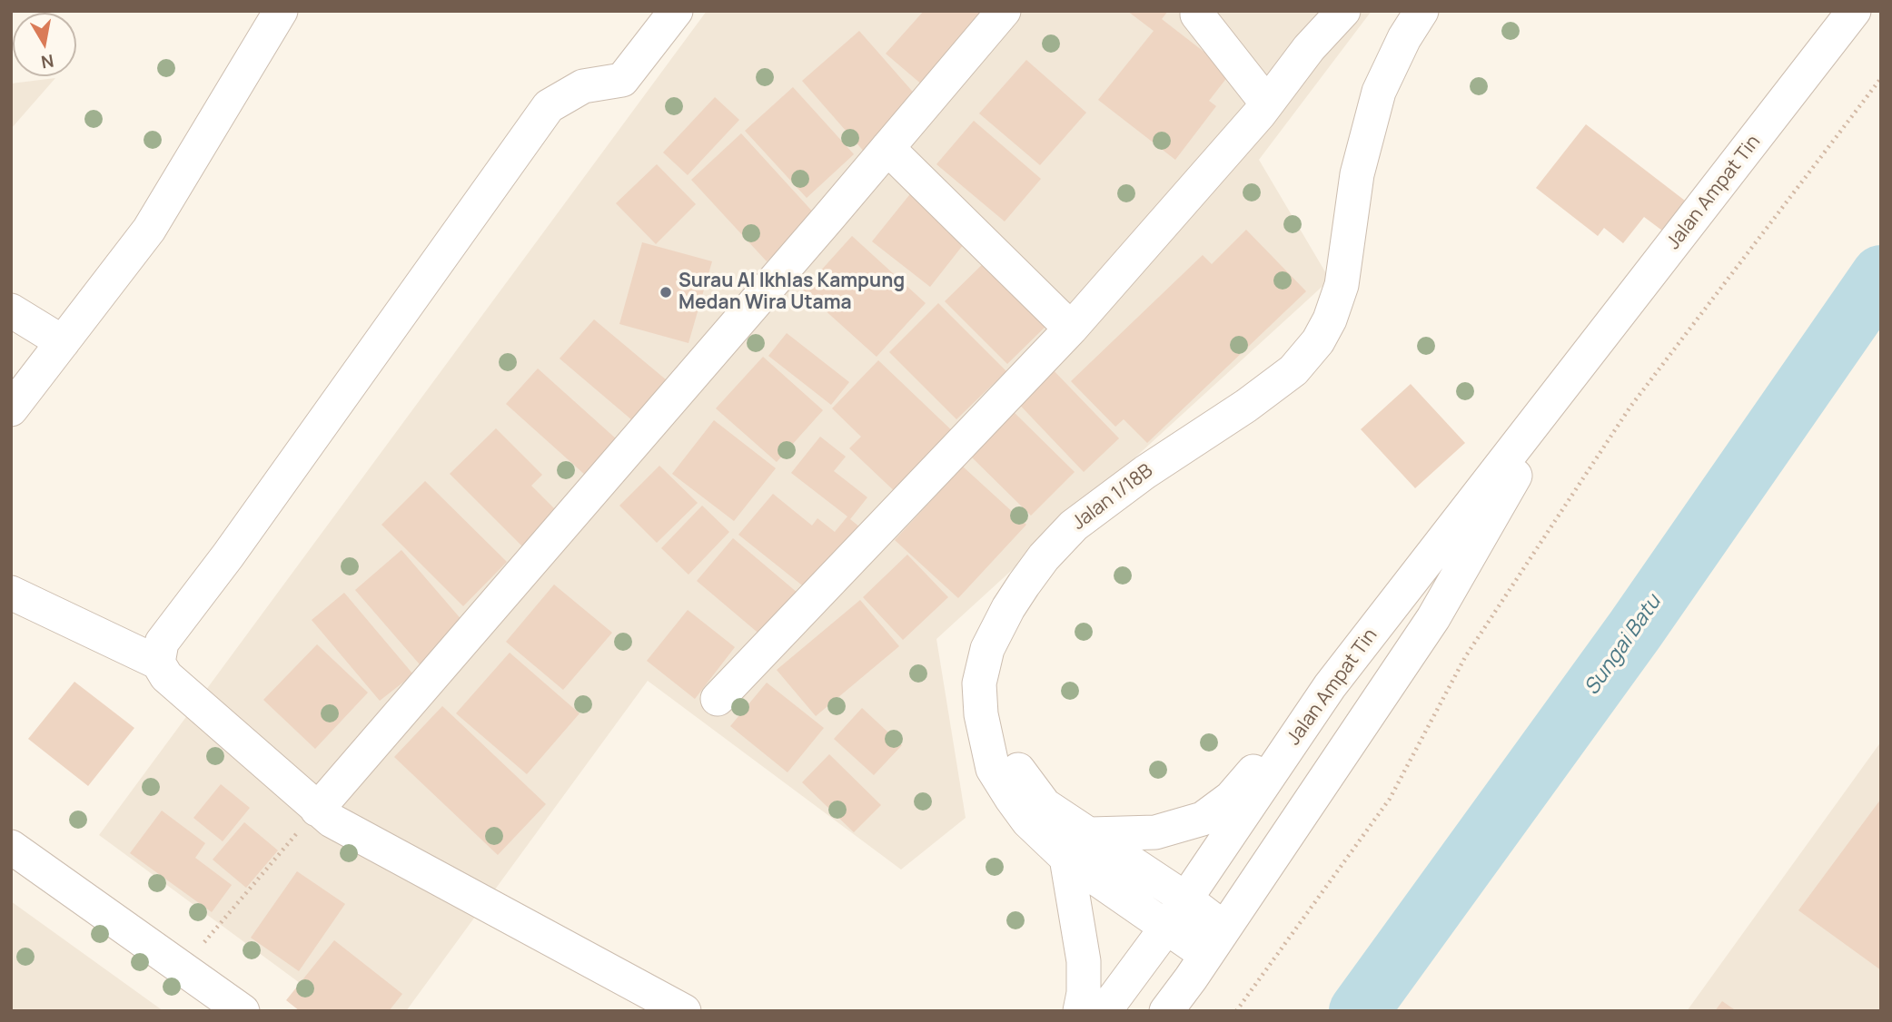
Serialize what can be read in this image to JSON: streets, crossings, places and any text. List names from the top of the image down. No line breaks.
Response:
{"streets":{"street":["Jalan Ampat Tin","Jalan 1/18B"]},"crossings":[["Jalan Ampat Tin","Jalan 1/18B"]],"water":["Sungai Batu"],"places":["Surau Al Ikhlas Kampung Medan Wira Utama"],"north":"bottom"}
